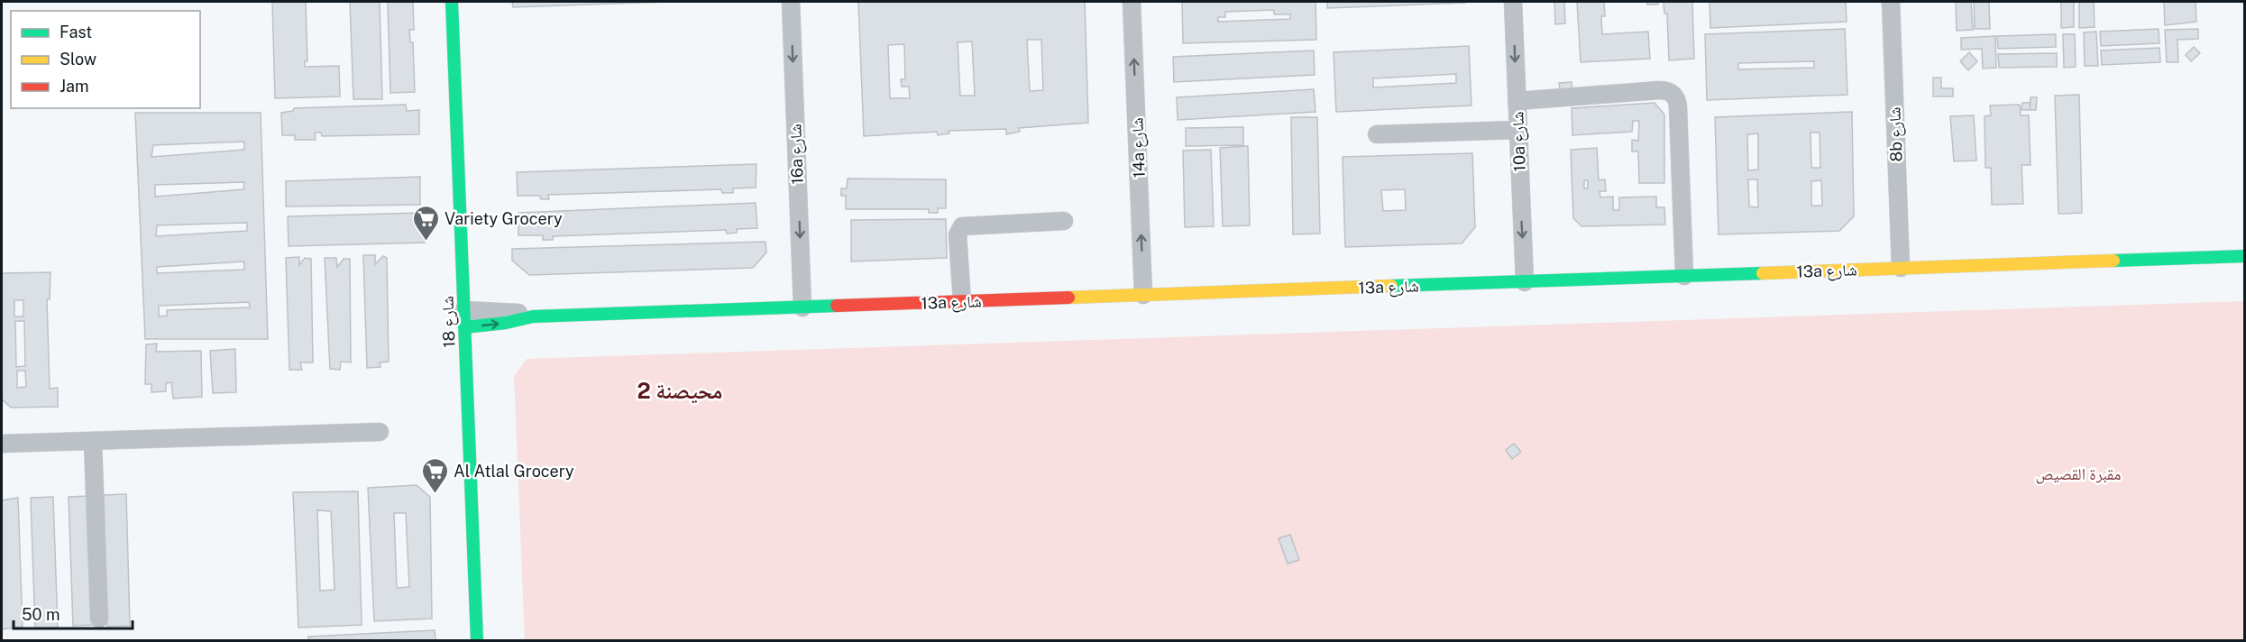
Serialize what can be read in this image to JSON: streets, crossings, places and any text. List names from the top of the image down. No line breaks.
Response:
{"streets":{"street":["8b شارع","10a شارع","14a شارع","16a شارع","13a شارع","شارع 18"]},"crossings":[["8b شارع","13a شارع"],["10a شارع","13a شارع"],["14a شارع","13a شارع"],["16a شارع","13a شارع"],["13a شارع","شارع 18"]],"one_way":["10a شارع","14a شارع","16a شارع"],"districts":["محيصنة 2"],"parks":["مقبرة القصيص"],"places":{"supermarket":["Variety Grocery","Al Atlal Grocery"]},"legend":["Fast","Slow","Jam"],"scale_bar":"50 m"}
